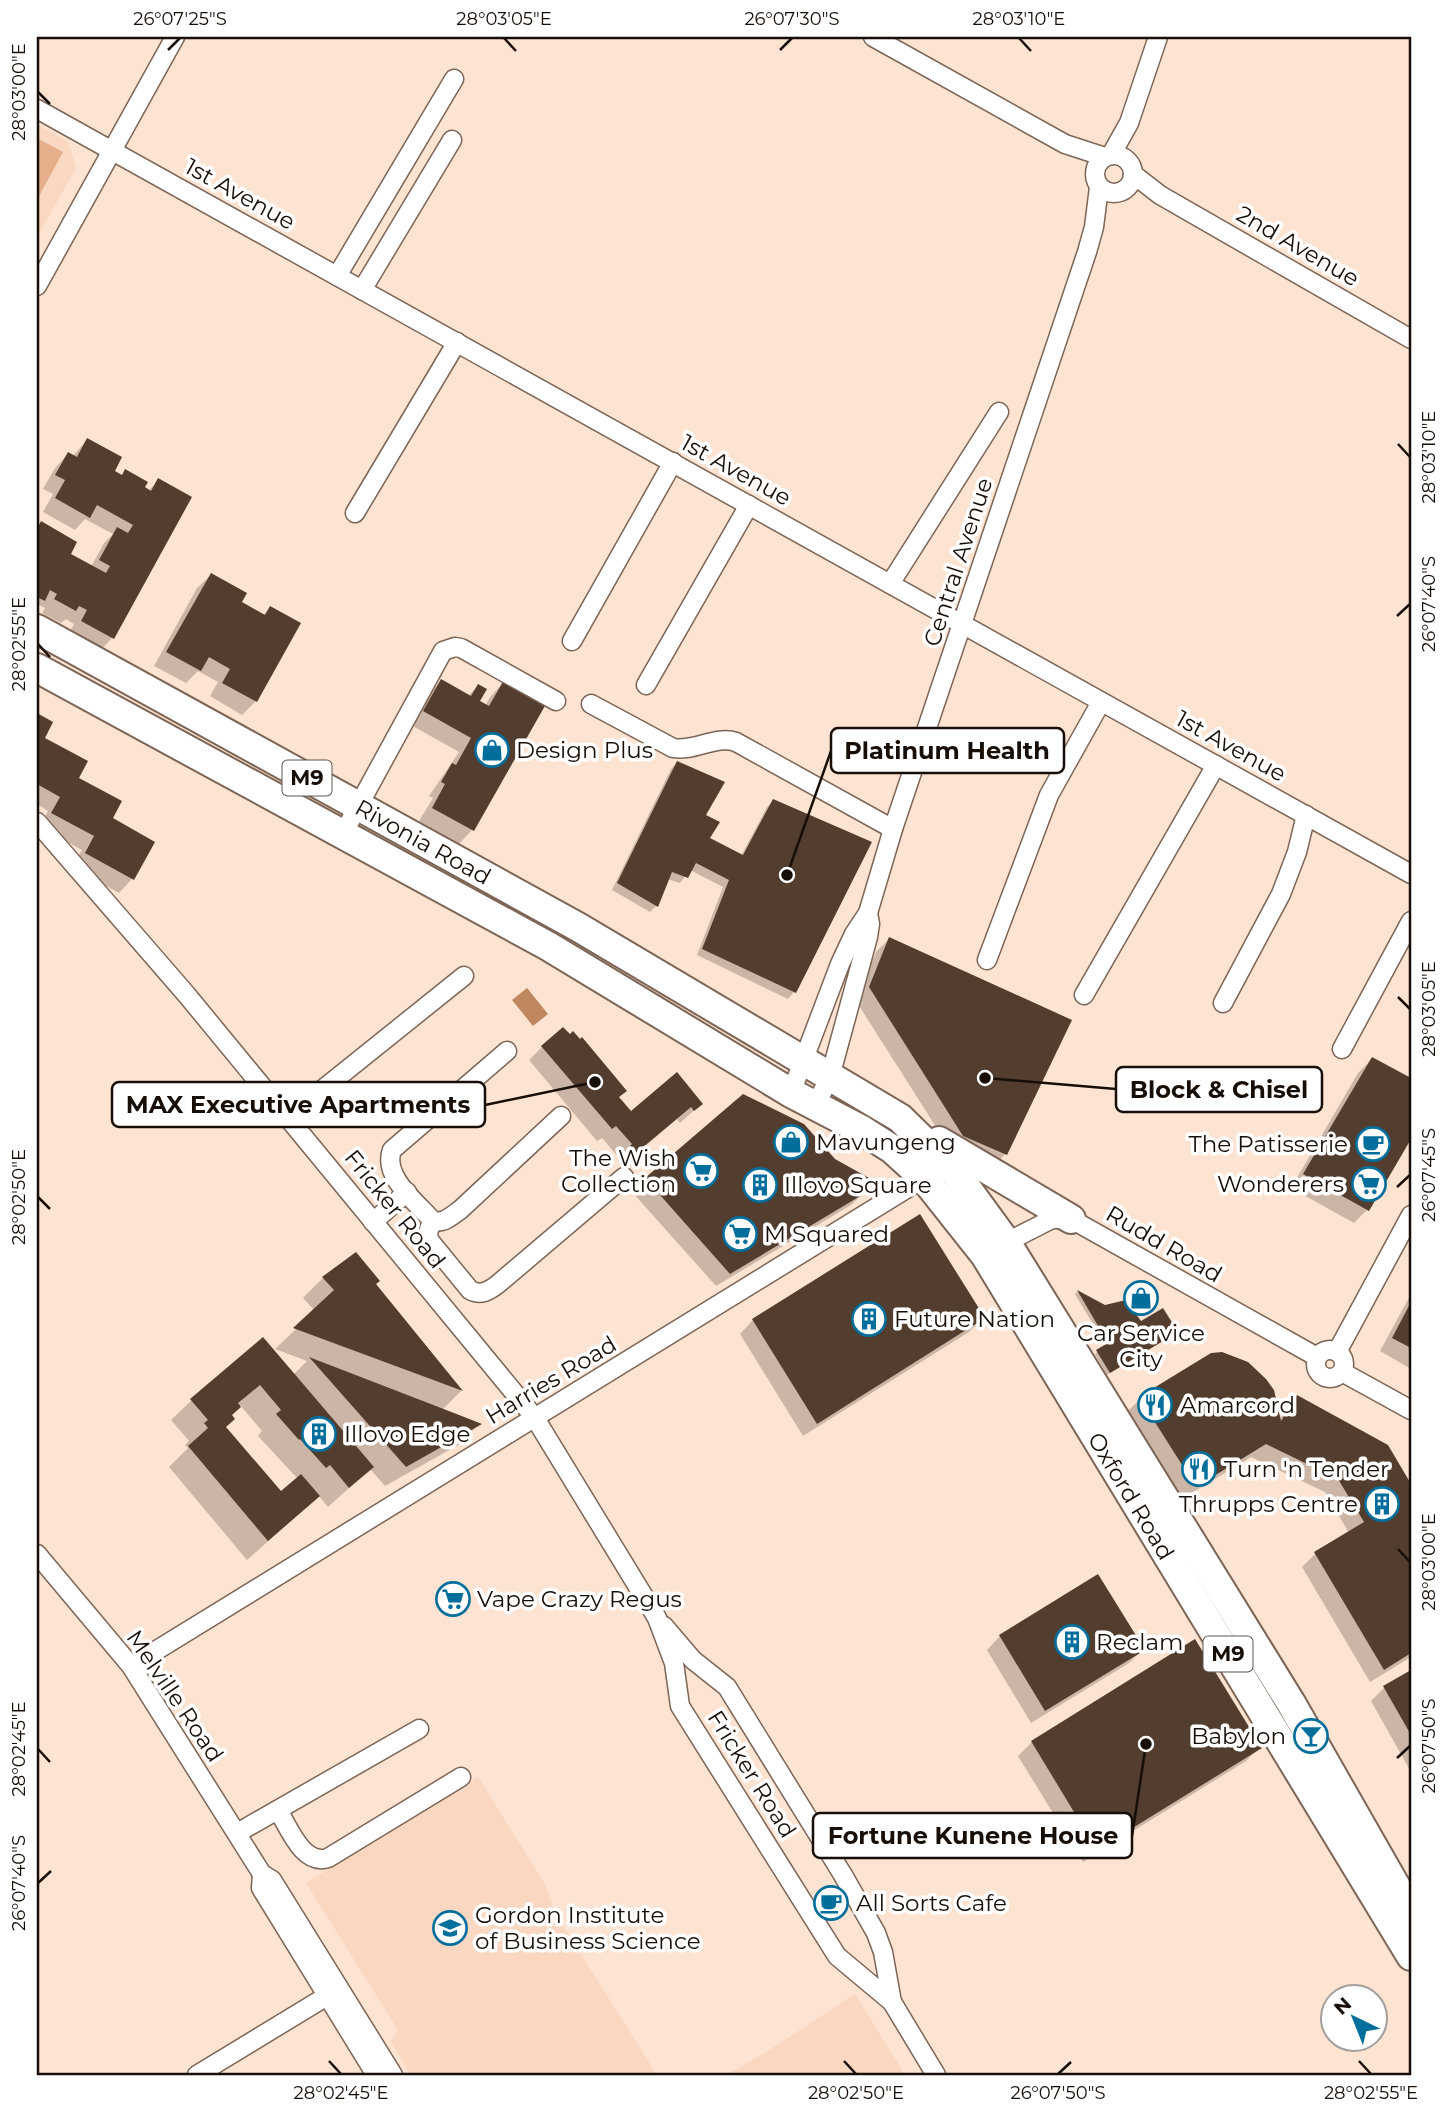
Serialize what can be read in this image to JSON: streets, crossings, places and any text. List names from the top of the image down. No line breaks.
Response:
{"streets":{"main road":["M9","Rivonia Road","Oxford Road"],"street":["1st Avenue","2nd Avenue","Central Avenue","Fricker Road","Rudd Road","Harries Road","Melville Road"]},"crossings":[["1st Avenue","Central Avenue"],["2nd Avenue","Central Avenue"],["Central Avenue","Rivonia Road"],["Central Avenue","Oxford Road"],["Rivonia Road","Oxford Road"],["Fricker Road","Harries Road"],["Rudd Road","Oxford Road"],["Harries Road","Oxford Road"],["Harries Road","Melville Road"]],"places":{"shop":["Design Plus","Mavungeng","Car Service City"],"other":["Platinum Health","Block & Chisel","MAX Executive Apartments","Fortune Kunene House"],"cafe":["The Patisserie","All Sorts Cafe"],"supermarket":["The Wish Collection","Wonderers","M Squared","Vape Crazy Regus"],"building":["Illovo Square","Future Nation","Illovo Edge","Thrupps Centre","Reclam"],"restaurant":["Amarcord","Turn 'n Tender"],"bar":["Babylon"],"school or university":["Gordon Institute of Business Science"]},"north":"top left","coordinates":["26°07'25\"S","28°03'05\"E","26°07'30\"S","28°03'10\"E","28°03'00\"E","26°07'40\"S","28°02'55\"E","26°07'45\"S","28°02'50\"E","26°07'50\"S","28°02'45\"E"]}
